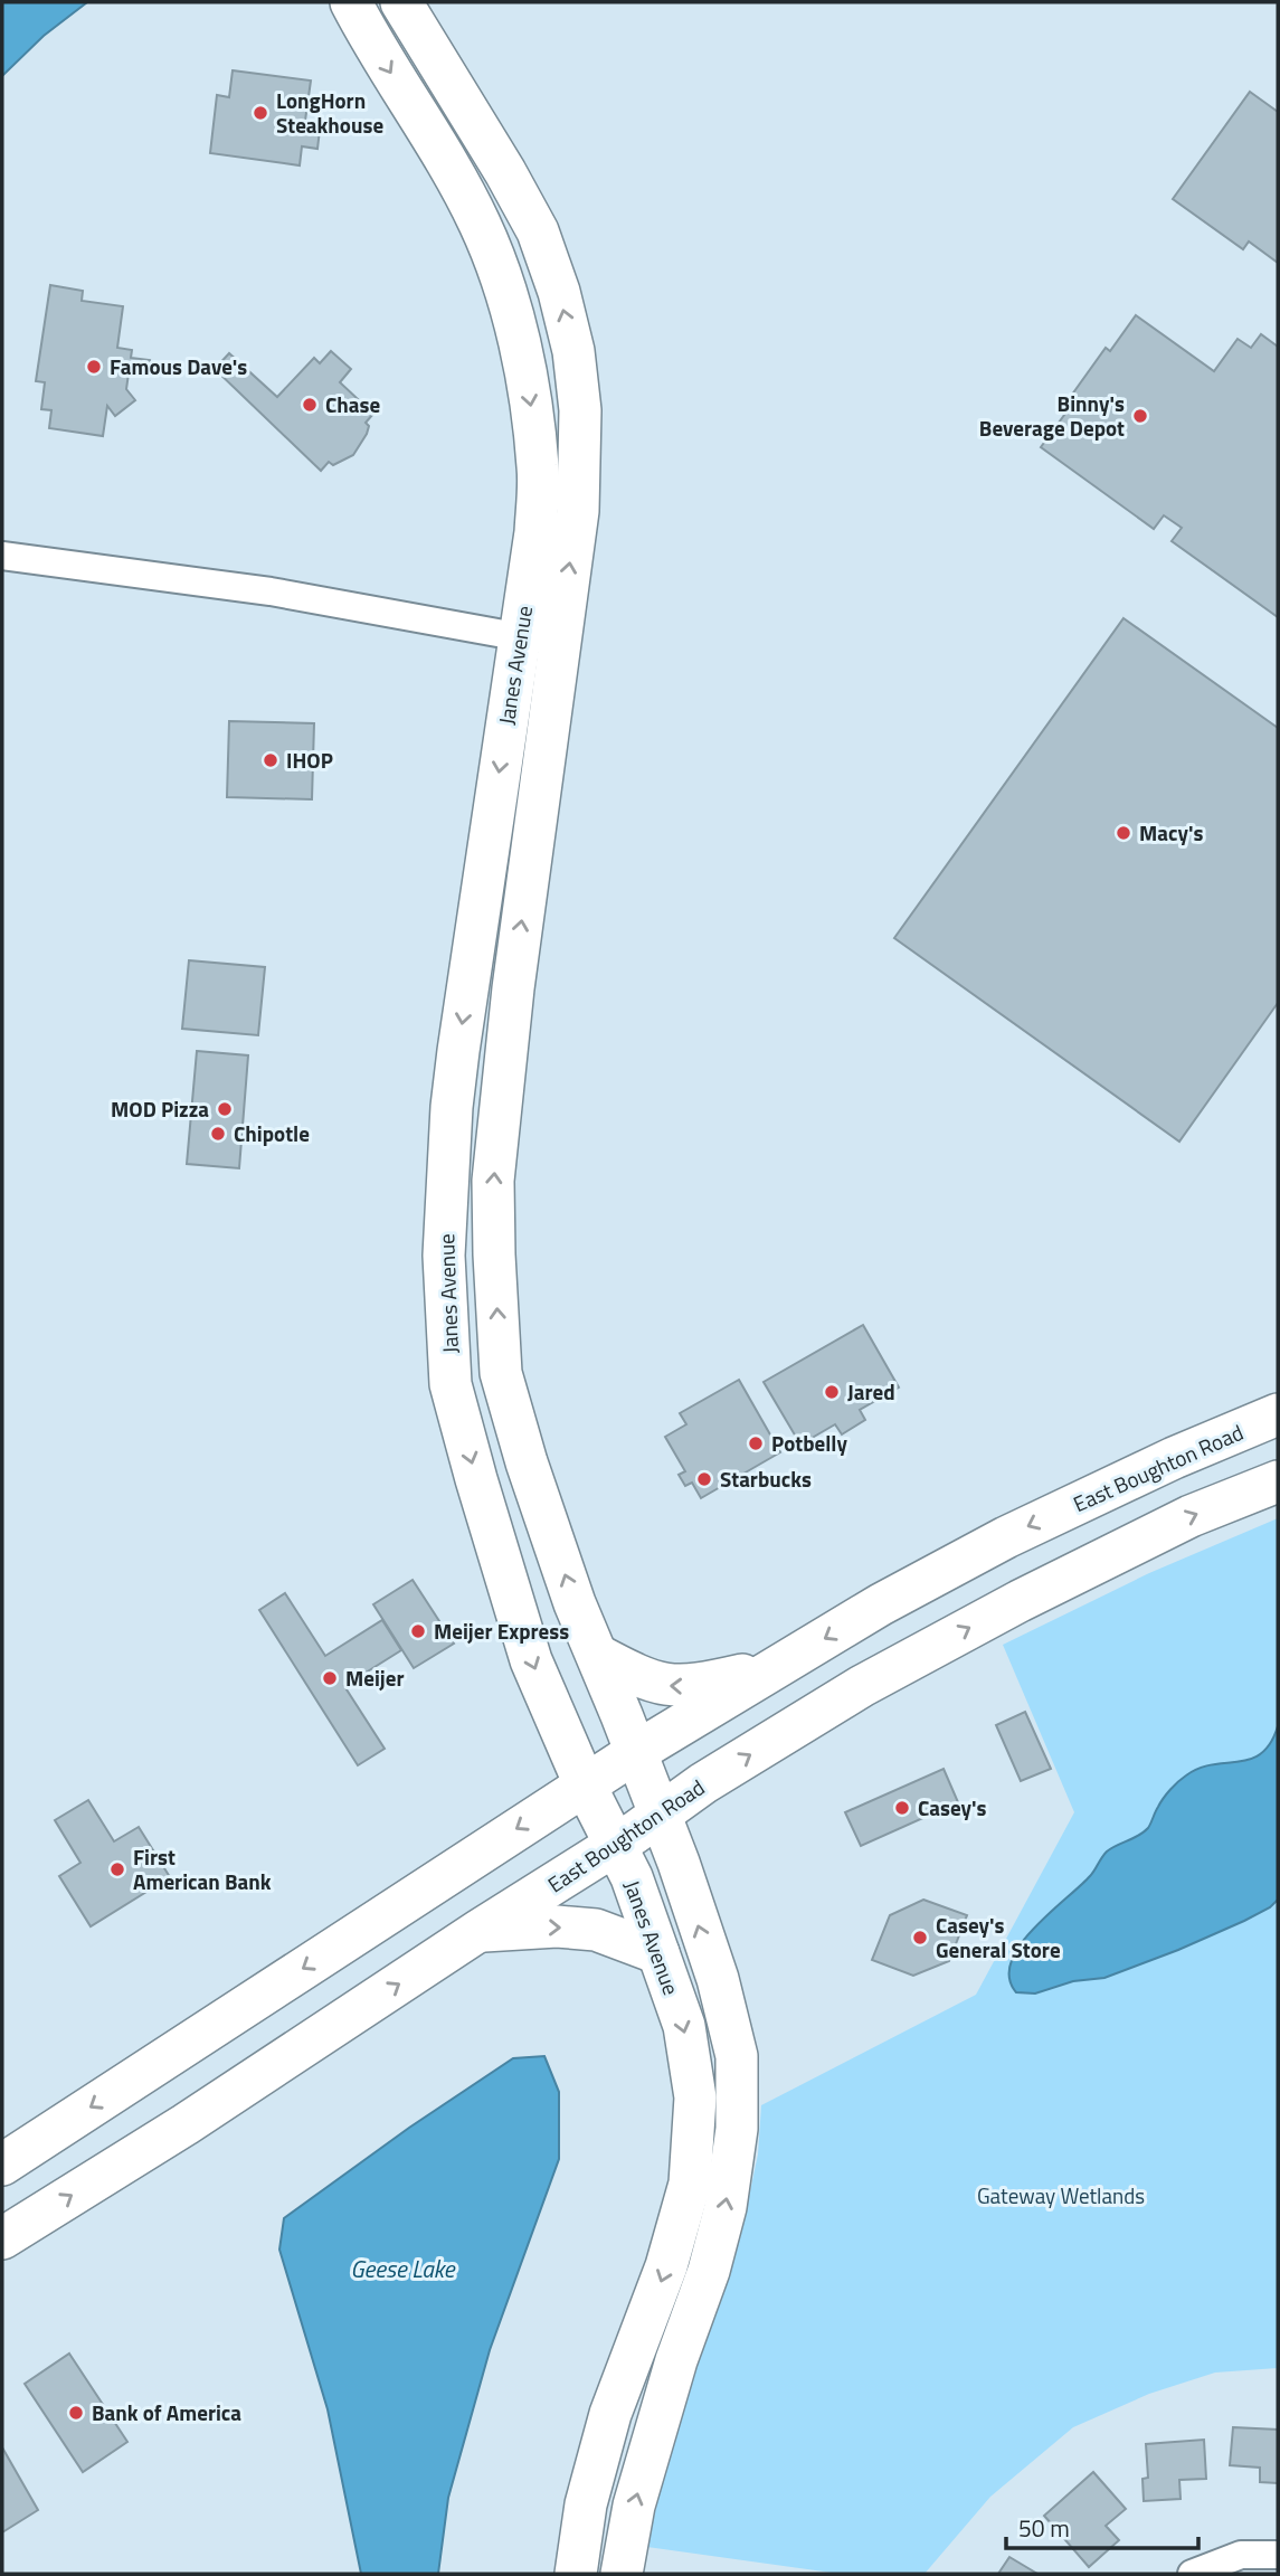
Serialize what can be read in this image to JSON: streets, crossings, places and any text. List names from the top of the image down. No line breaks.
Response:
{"streets":{"street":["Janes Avenue","East Boughton Road"]},"crossings":[["Janes Avenue","East Boughton Road"]],"water":["Geese Lake"],"parks":["Gateway Wetlands"],"places":["LongHorn Steakhouse","Famous Dave's","Chase","Binny's Beverage Depot","IHOP","Macy's","MOD Pizza","Chipotle","Jared","Potbelly","Starbucks","Meijer Express","Meijer","Casey's","First American Bank","Casey's General Store","Bank of America"],"scale_bar":"50 m"}
